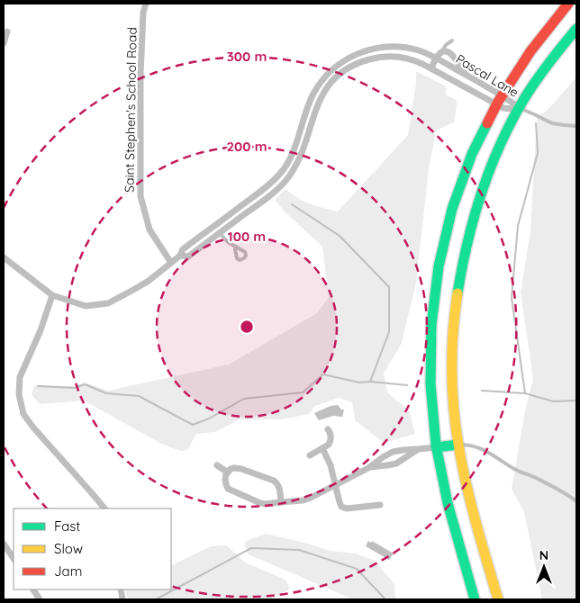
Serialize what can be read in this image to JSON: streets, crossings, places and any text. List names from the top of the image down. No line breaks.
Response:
{"streets":{"street":["Pascal Lane","Saint Stephen's School Road"]},"crossings":[["Pascal Lane","Saint Stephen's School Road"]],"legend":["Fast","Slow","Jam"],"north":"top","rings":["300 m","200 m","100 m"]}
